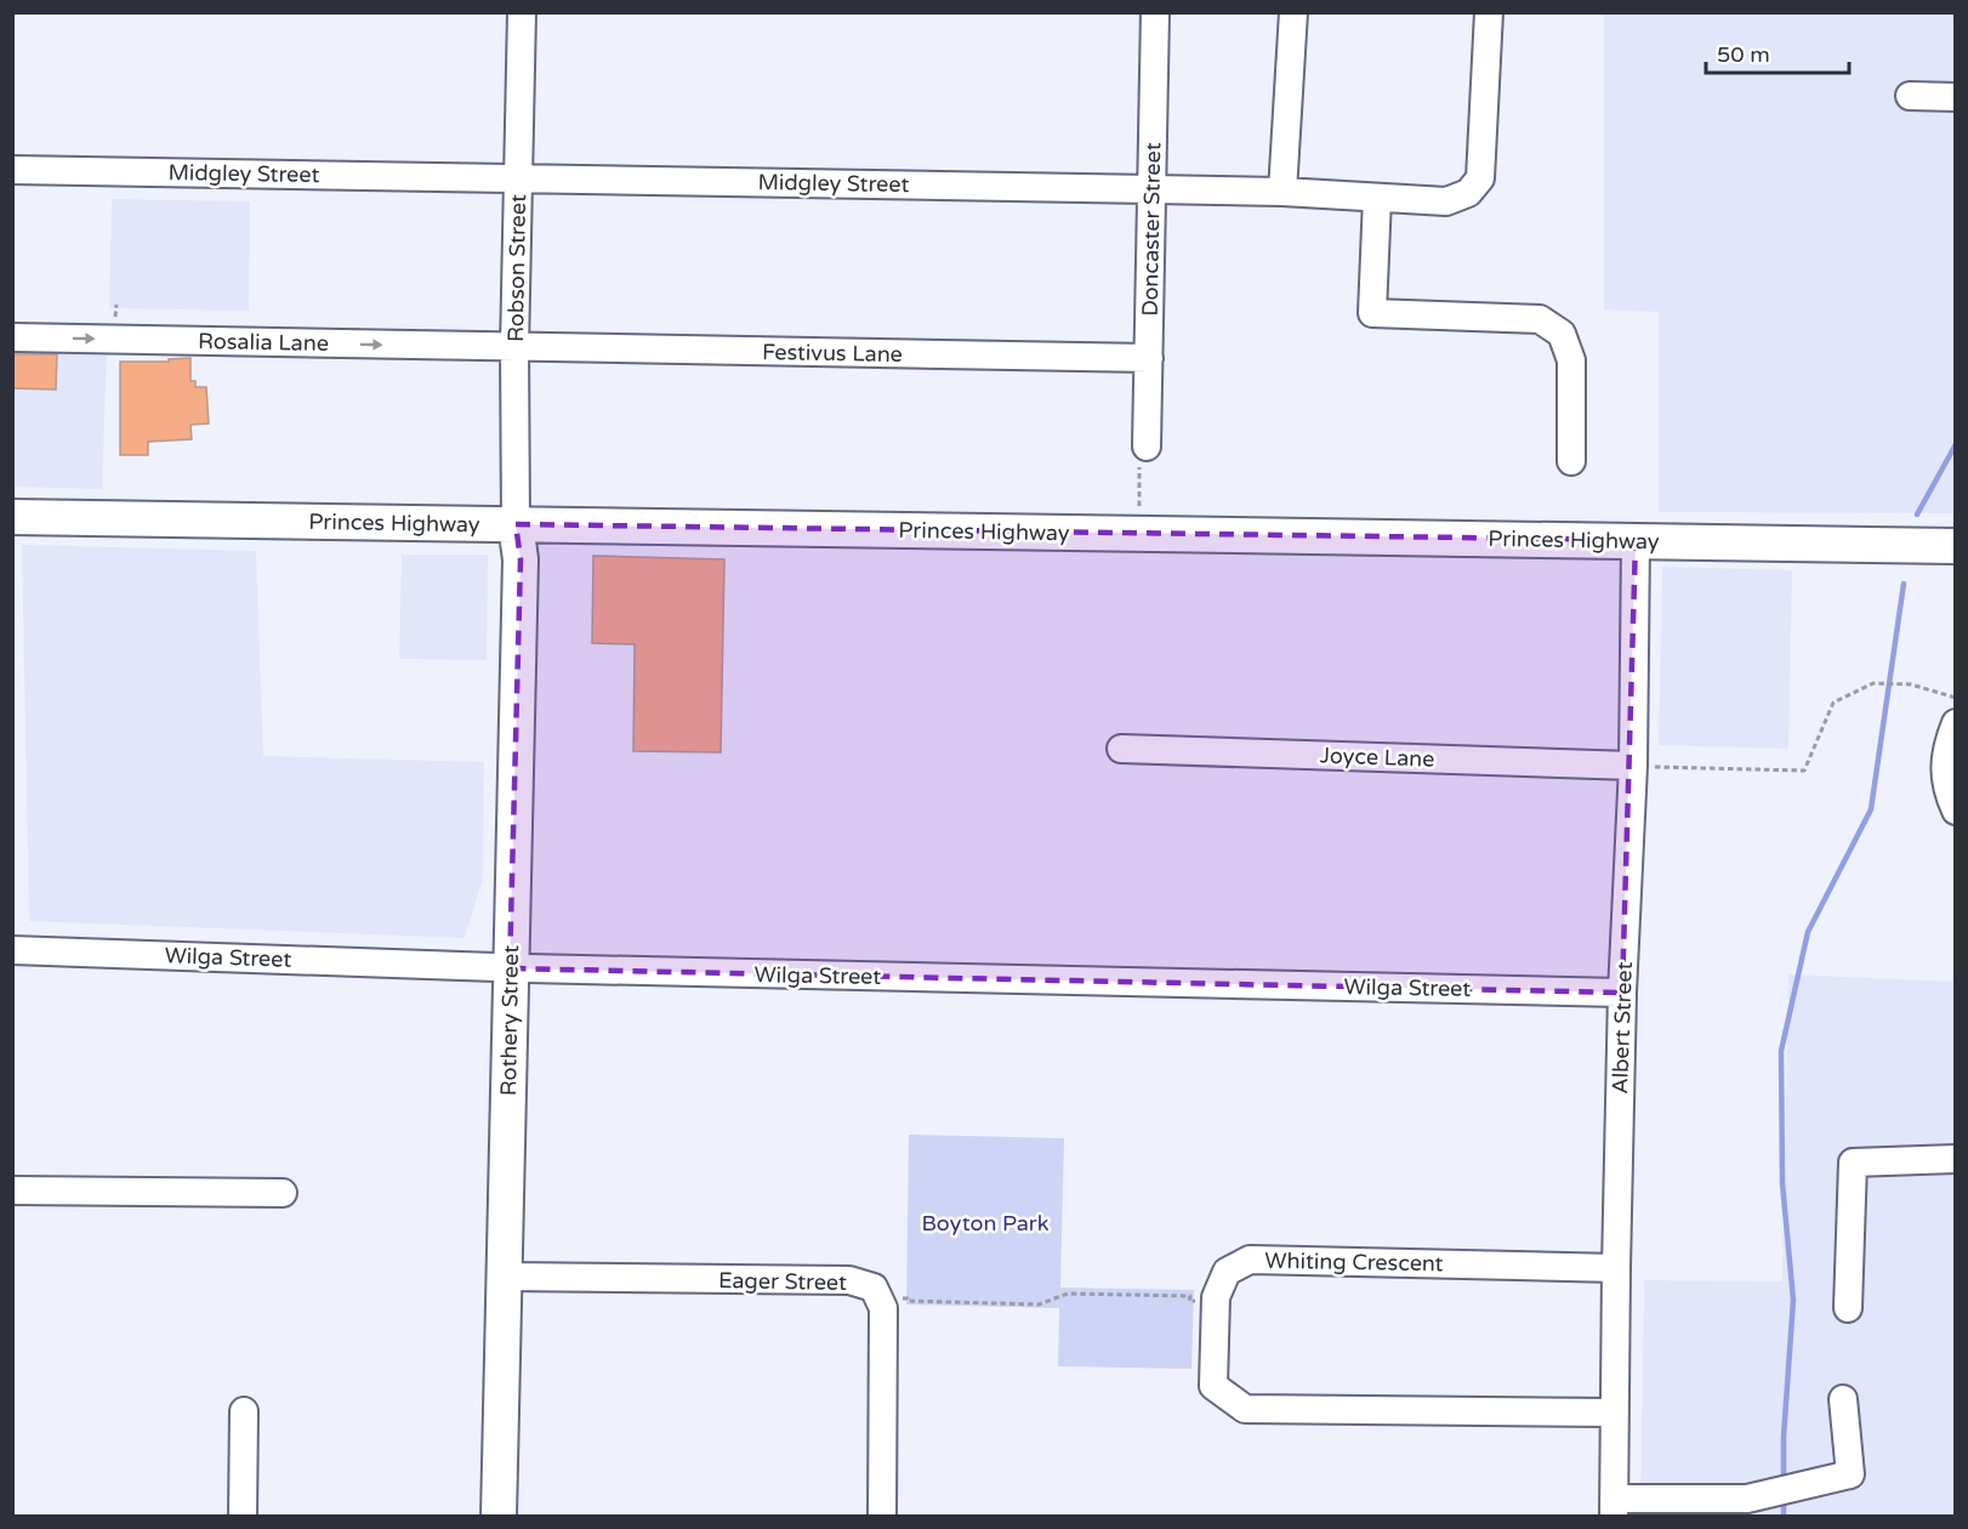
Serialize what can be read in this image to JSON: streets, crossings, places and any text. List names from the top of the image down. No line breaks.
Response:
{"streets":{"main road":["Princes Highway","Rothery Street"],"street":["Midgley Street","Doncaster Street","Robson Street","Rosalia Lane","Festivus Lane","Joyce Lane","Wilga Street","Albert Street","Whiting Crescent","Eager Street"]},"crossings":[["Midgley Street","Doncaster Street"],["Midgley Street","Robson Street"],["Doncaster Street","Festivus Lane"],["Robson Street","Rosalia Lane"],["Robson Street","Festivus Lane"],["Robson Street","Princes Highway"],["Robson Street","Rothery Street"],["Rosalia Lane","Festivus Lane"],["Princes Highway","Rothery Street"],["Princes Highway","Albert Street"],["Joyce Lane","Albert Street"],["Wilga Street","Rothery Street"],["Wilga Street","Albert Street"],["Rothery Street","Eager Street"],["Albert Street","Whiting Crescent"]],"one_way":["Rosalia Lane"],"parks":["Boyton Park"],"scale_bar":"50 m"}
